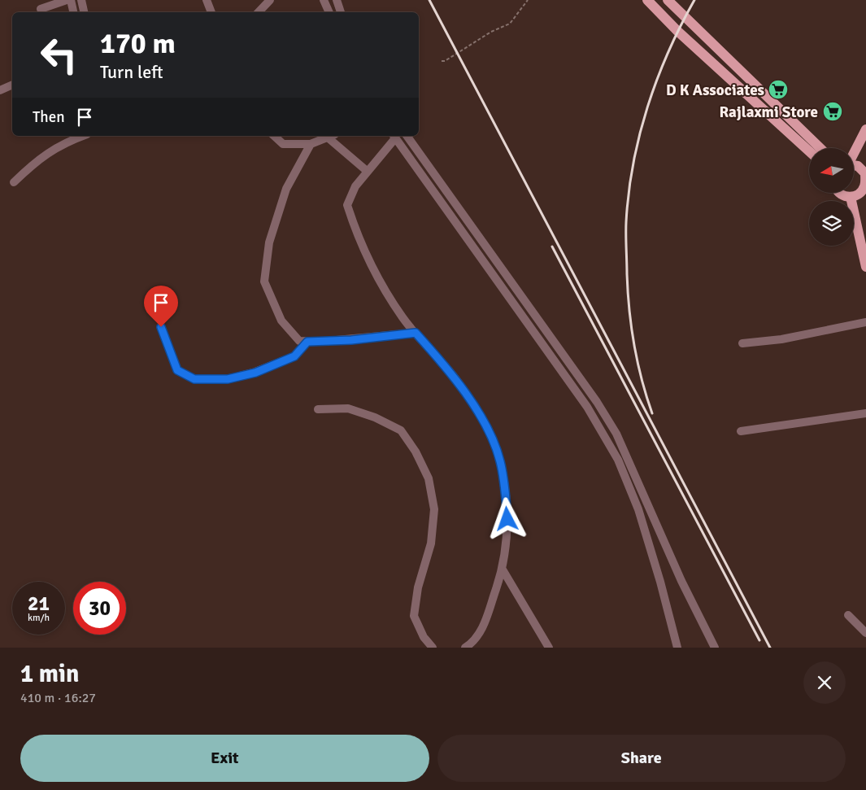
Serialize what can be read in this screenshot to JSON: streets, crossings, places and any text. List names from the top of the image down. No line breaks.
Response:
{"places":{"supermarket":["D K Associates","Rajlaxmi Store"]},"north":"left","page":{"turn":["170 m","Turn left"],"then":"Then","speed":"21 km/h","limit":"30","heading":["1 min","410 m · 16:27"],"buttons":["Exit","Share"]}}
